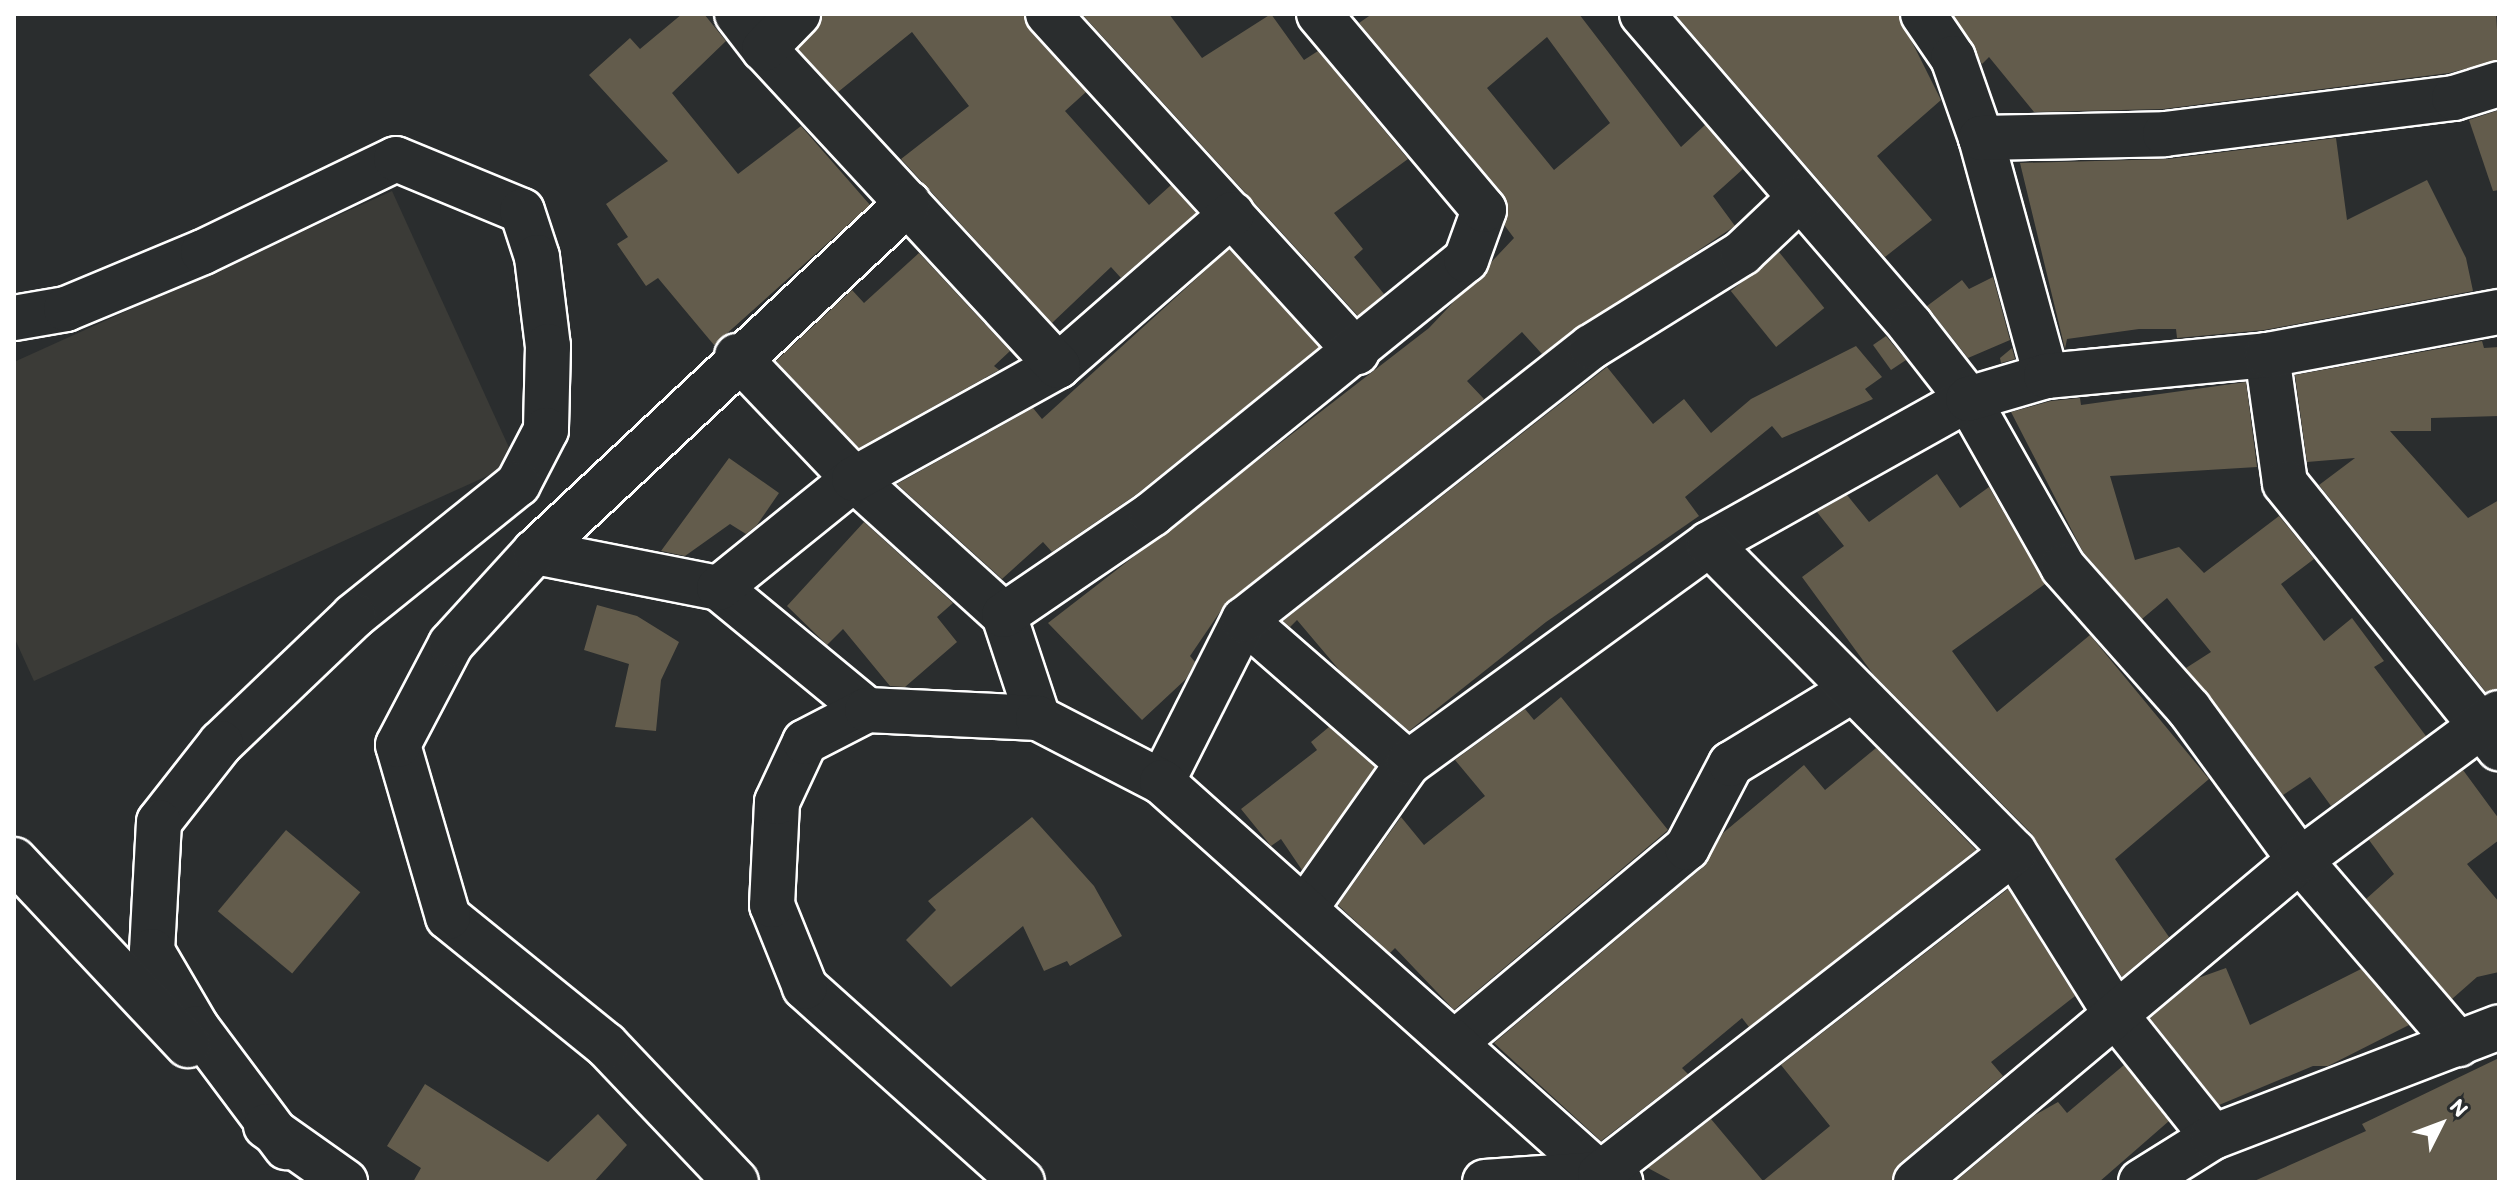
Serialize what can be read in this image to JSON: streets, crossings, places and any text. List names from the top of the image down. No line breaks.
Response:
{"north":"top right"}
